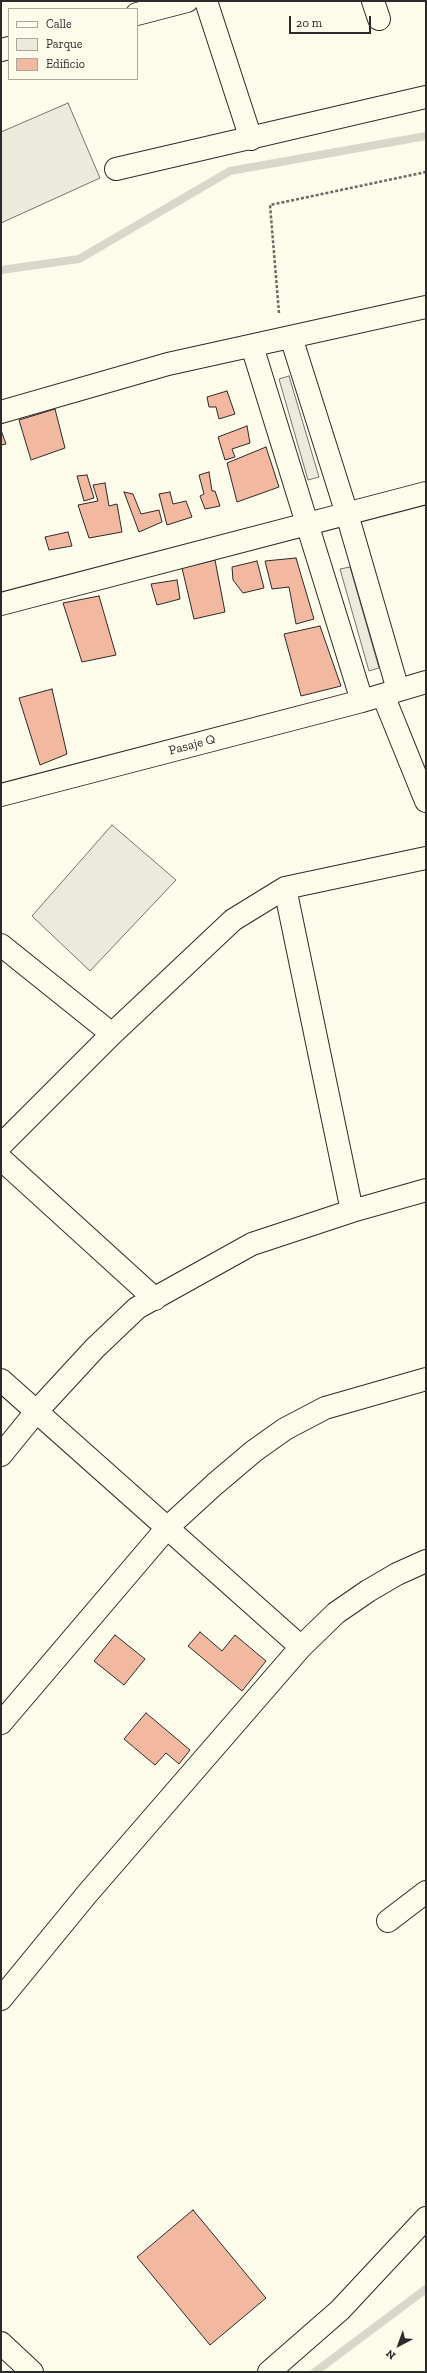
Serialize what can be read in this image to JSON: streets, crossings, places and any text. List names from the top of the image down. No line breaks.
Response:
{"streets":{"street":["Pasaje Q"]},"legend":["Calle","Parque","Edificio"],"scale_bar":"20 m","north":"bottom left"}
